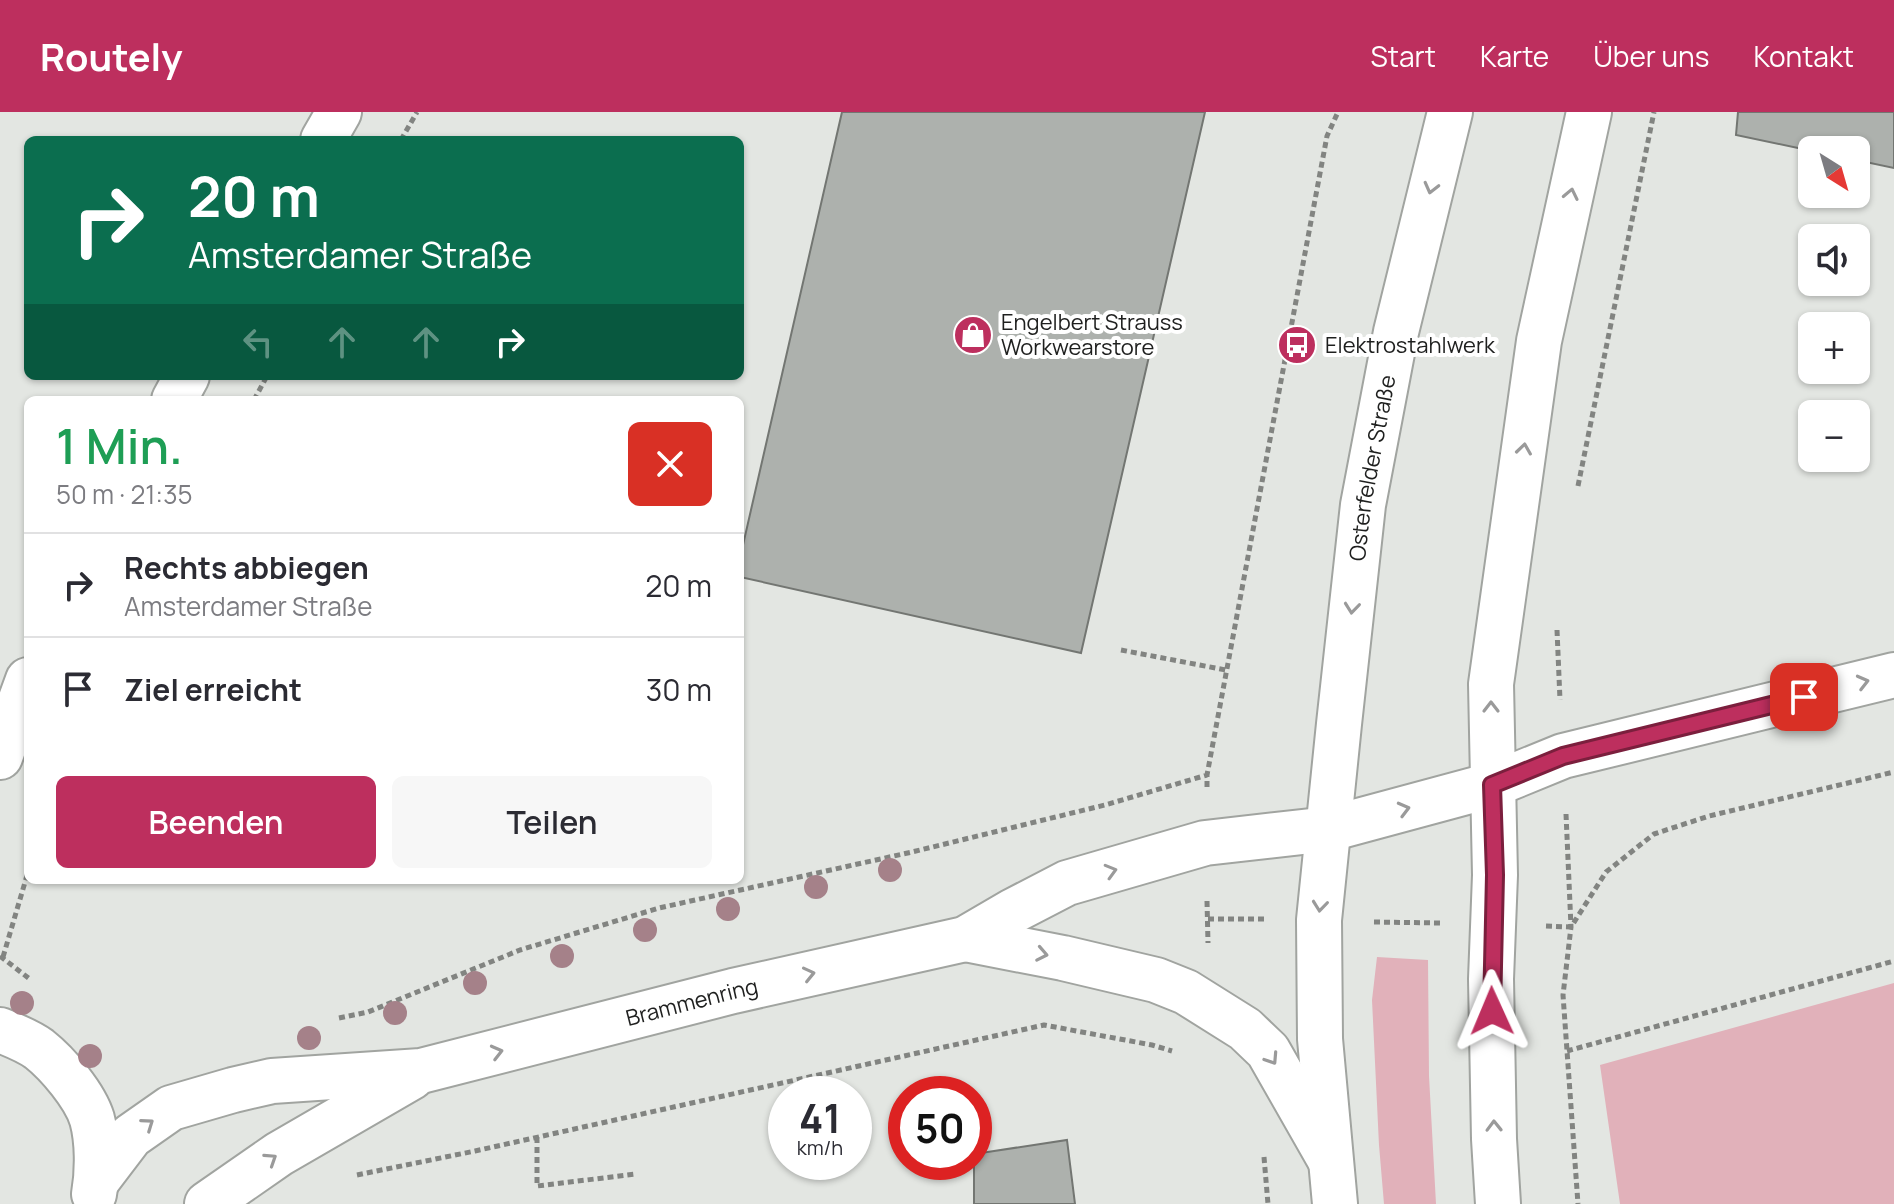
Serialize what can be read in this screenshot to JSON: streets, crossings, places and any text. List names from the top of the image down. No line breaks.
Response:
{"streets":{"street":["Osterfelder Straße","Brammenring"]},"crossings":[["Osterfelder Straße","Brammenring"]],"one_way":["Brammenring"],"places":{"shop":["Engelbert Strauss Workwearstore"],"bus stop":["Elektrostahlwerk"]},"north":"bottom right","page":{"header":"Routely","nav":["Start","Karte","Über uns","Kontakt"],"map_buttons":["+","−"],"turn":["20 m","Amsterdamer Straße"],"heading":["1 Min.","50 m · 21:35"],"list":[{"name":"Rechts abbiegen","note":"Amsterdamer Straße","value":"20 m"},{"name":"Ziel erreicht","value":"30 m"}],"buttons":["Beenden","Teilen"],"speed":"41 km/h","limit":"50"}}
